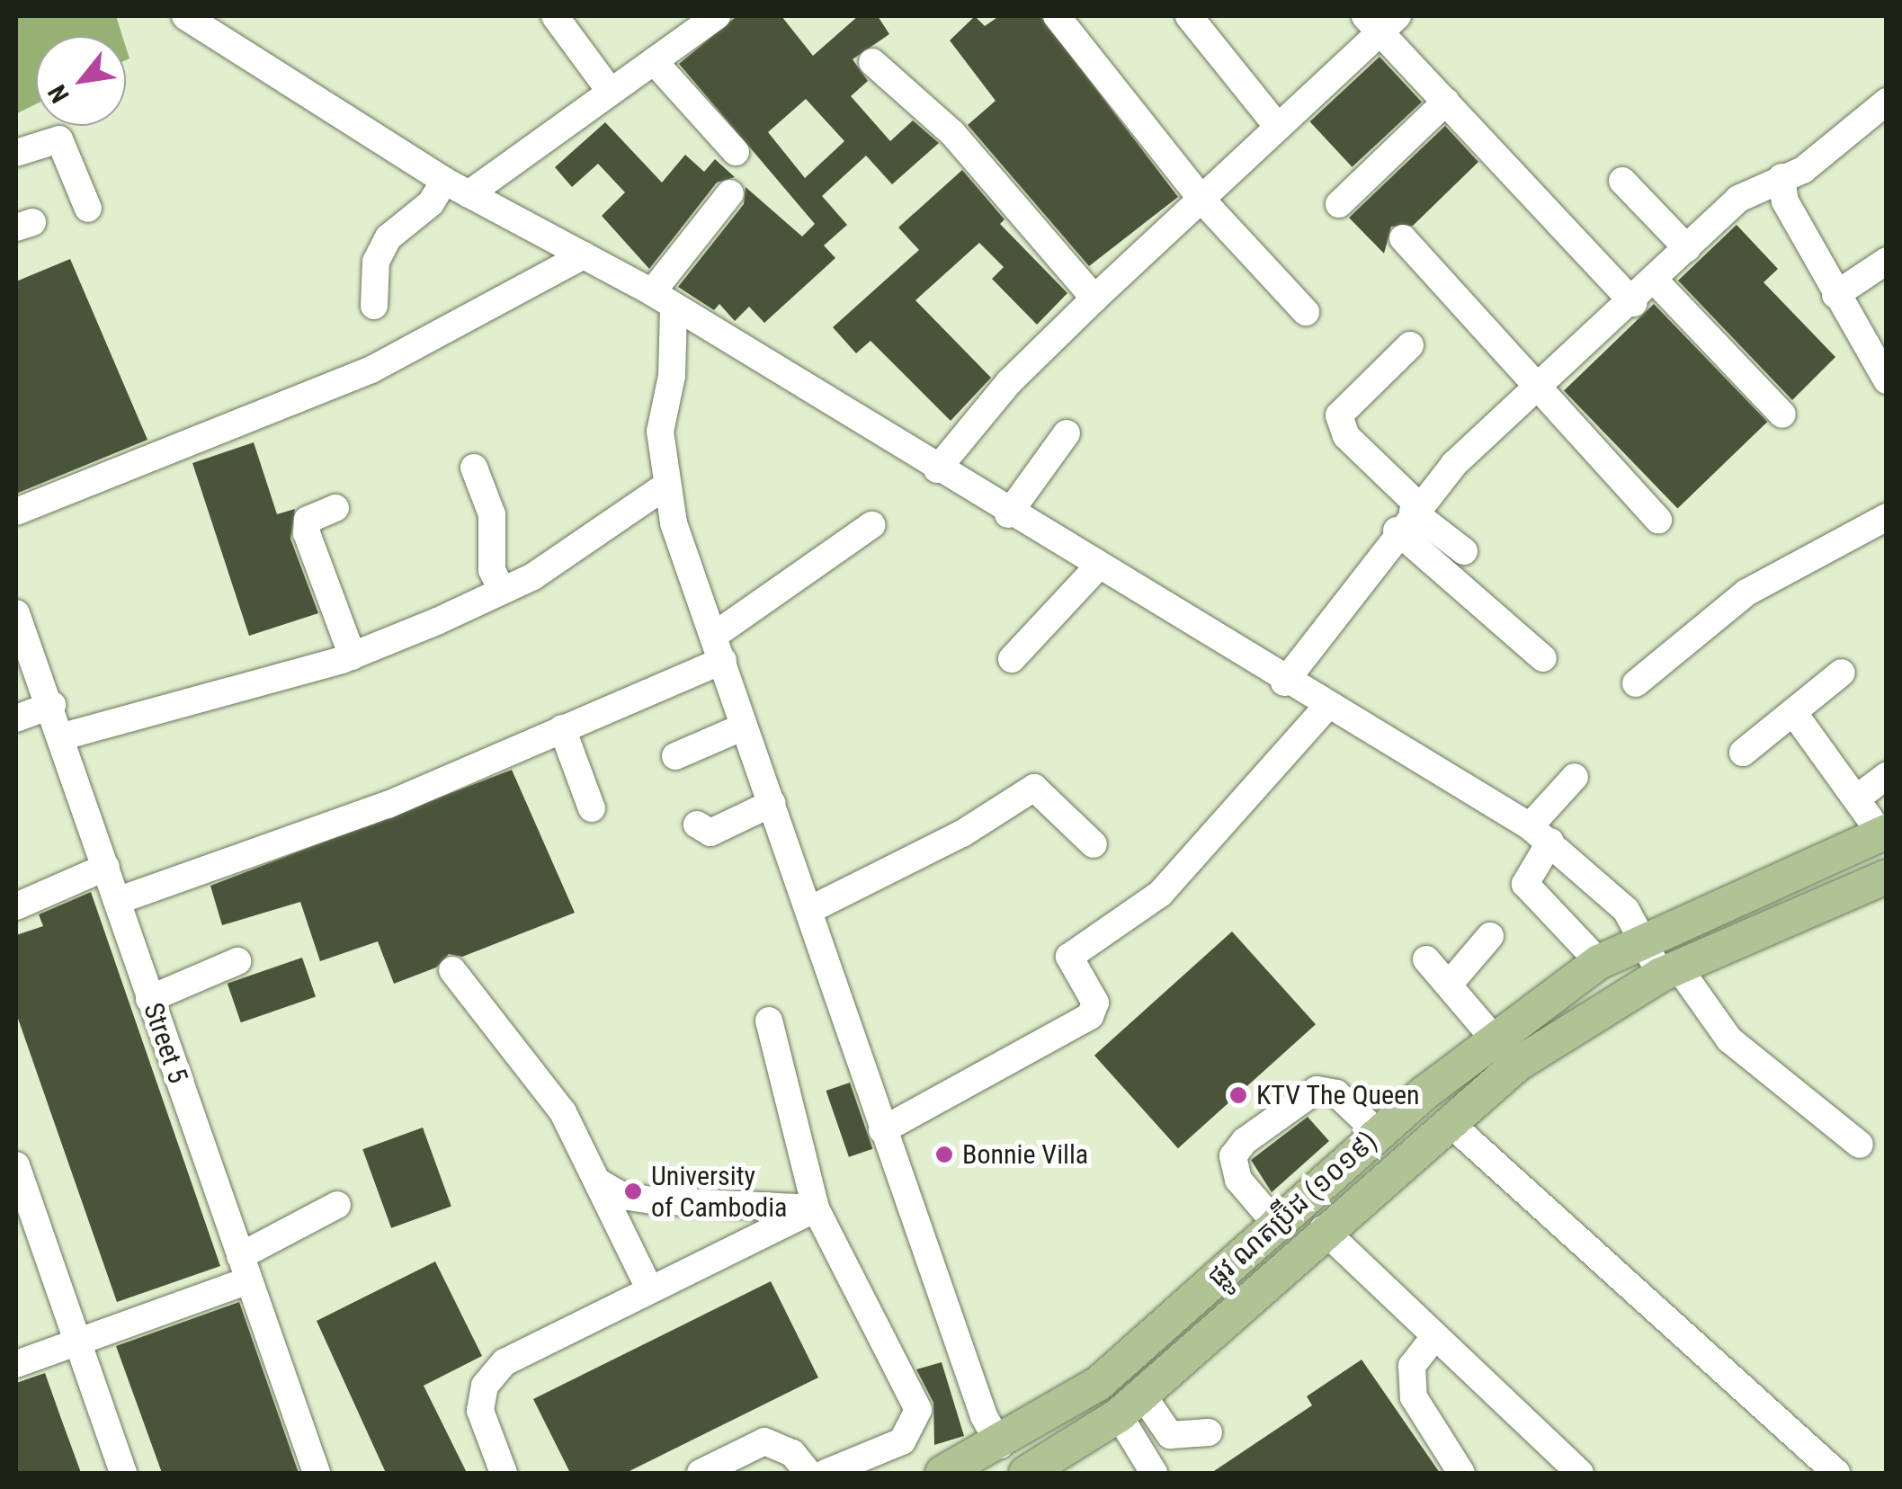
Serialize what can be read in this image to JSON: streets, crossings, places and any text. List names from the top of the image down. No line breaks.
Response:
{"streets":{"main road":["ផ្លូវ ណតប្រ៊ីដ (១០១៩)"],"street":["Street 5"]},"places":["KTV The Queen","Bonnie Villa","University of Cambodia"],"north":"bottom left"}
